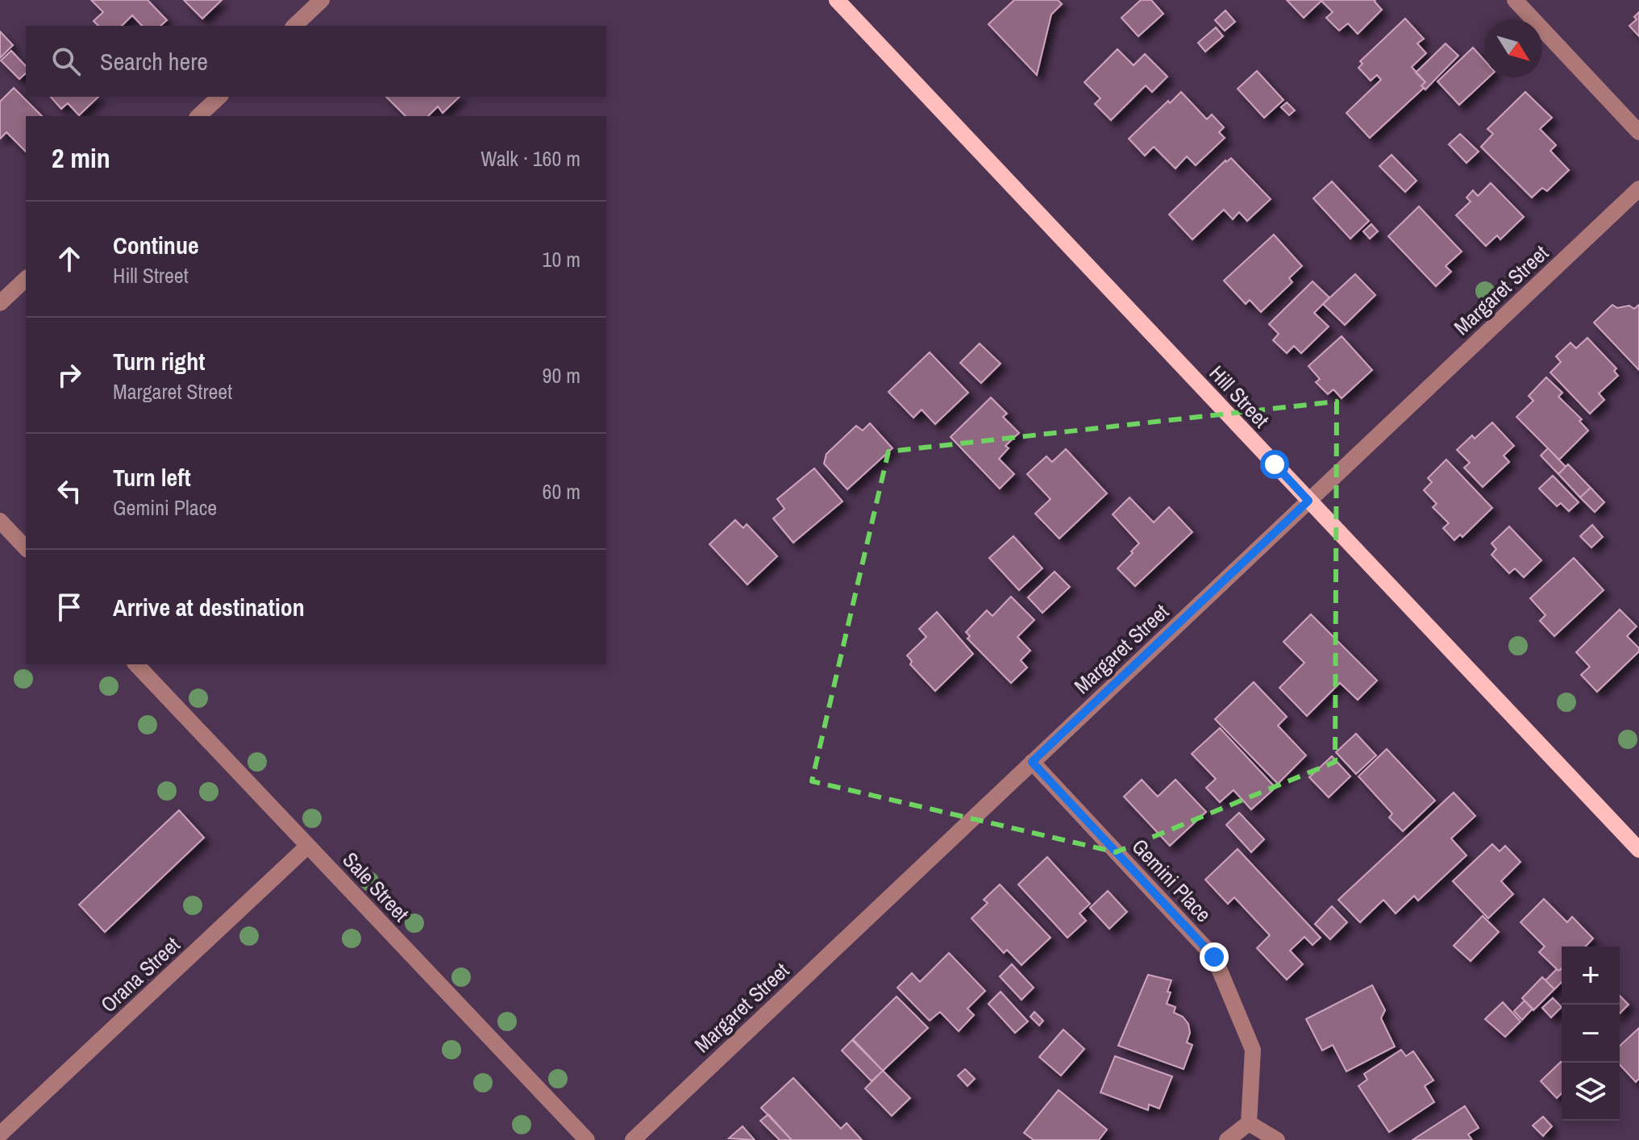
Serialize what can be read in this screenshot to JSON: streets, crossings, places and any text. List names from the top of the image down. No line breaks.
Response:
{"streets":{"main road":["Hill Street"],"street":["Margaret Street","Gemini Place","Sale Street","Orana Street"]},"crossings":[["Margaret Street","Hill Street"],["Margaret Street","Gemini Place"],["Sale Street","Orana Street"]],"north":"bottom right","page":{"search":"Search here","heading":["2 min","Walk · 160 m"],"list":[["Continue","Hill Street","10 m"],["Turn right","Margaret Street","90 m"],["Turn left","Gemini Place","60 m"],"Arrive at destination"],"map_buttons":["+","−"]}}
